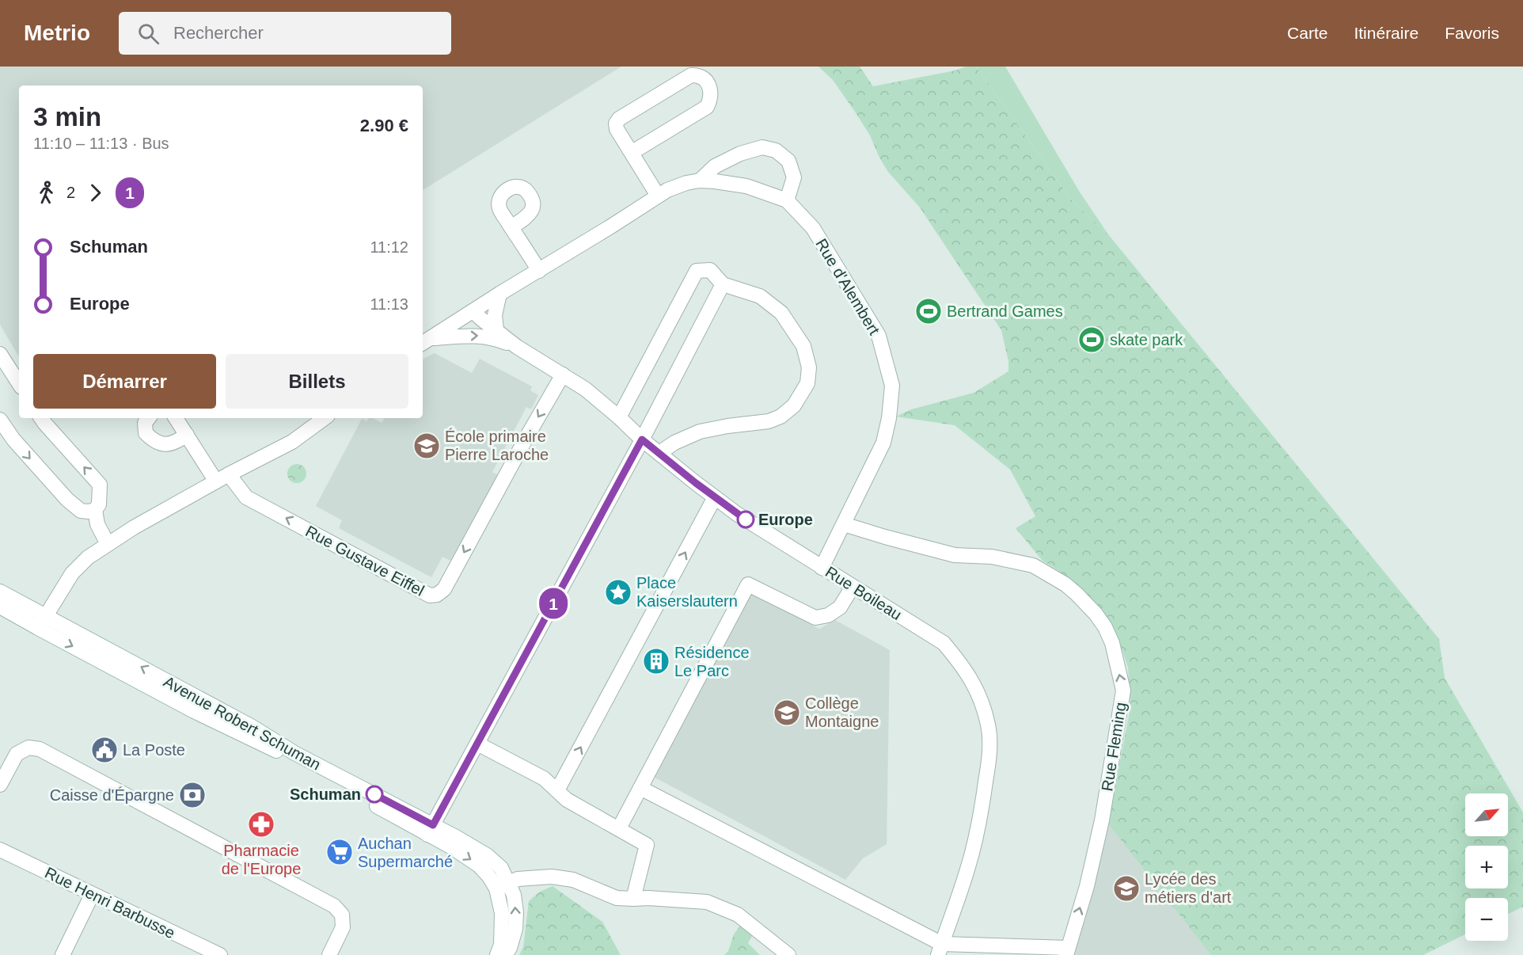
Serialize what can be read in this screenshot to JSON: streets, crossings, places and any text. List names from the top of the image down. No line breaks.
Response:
{"streets":{"street":["Rue d'Alembert","Rue Gustave Eiffel","Rue Boileau","Avenue Robert Schuman","Rue Fleming","Rue Henri Barbusse"]},"crossings":[["Rue d'Alembert","Rue Boileau"],["Rue d'Alembert","Rue Fleming"],["Rue Gustave Eiffel","Rue Boileau"]],"places":{"sports":["Bertrand Games","skate park"],"school or university":["École primaire Pierre Laroche","Collège Montaigne","Lycée des métiers d'art"],"other":["Europe","Schuman"],"place":["Place Kaiserslautern"],"building":["Résidence Le Parc"],"public building":["La Poste"],"bank":["Caisse d'Épargne"],"pharmacy":["Pharmacie de l'Europe"],"supermarket":["Auchan Supermarché"]},"lines":["bus line 1"],"north":"top right","page":{"header":"Metrio","search":"Rechercher","nav":["Carte","Itinéraire","Favoris"],"on_map":"1","heading":["3 min","11:10 – 11:13 · Bus","2.90 €"],"legs":["2","1"],"list":[{"name":"Schuman","value":"11:12"},{"name":"Europe","value":"11:13"}],"buttons":["Démarrer","Billets"],"map_buttons":["+","−"]}}
